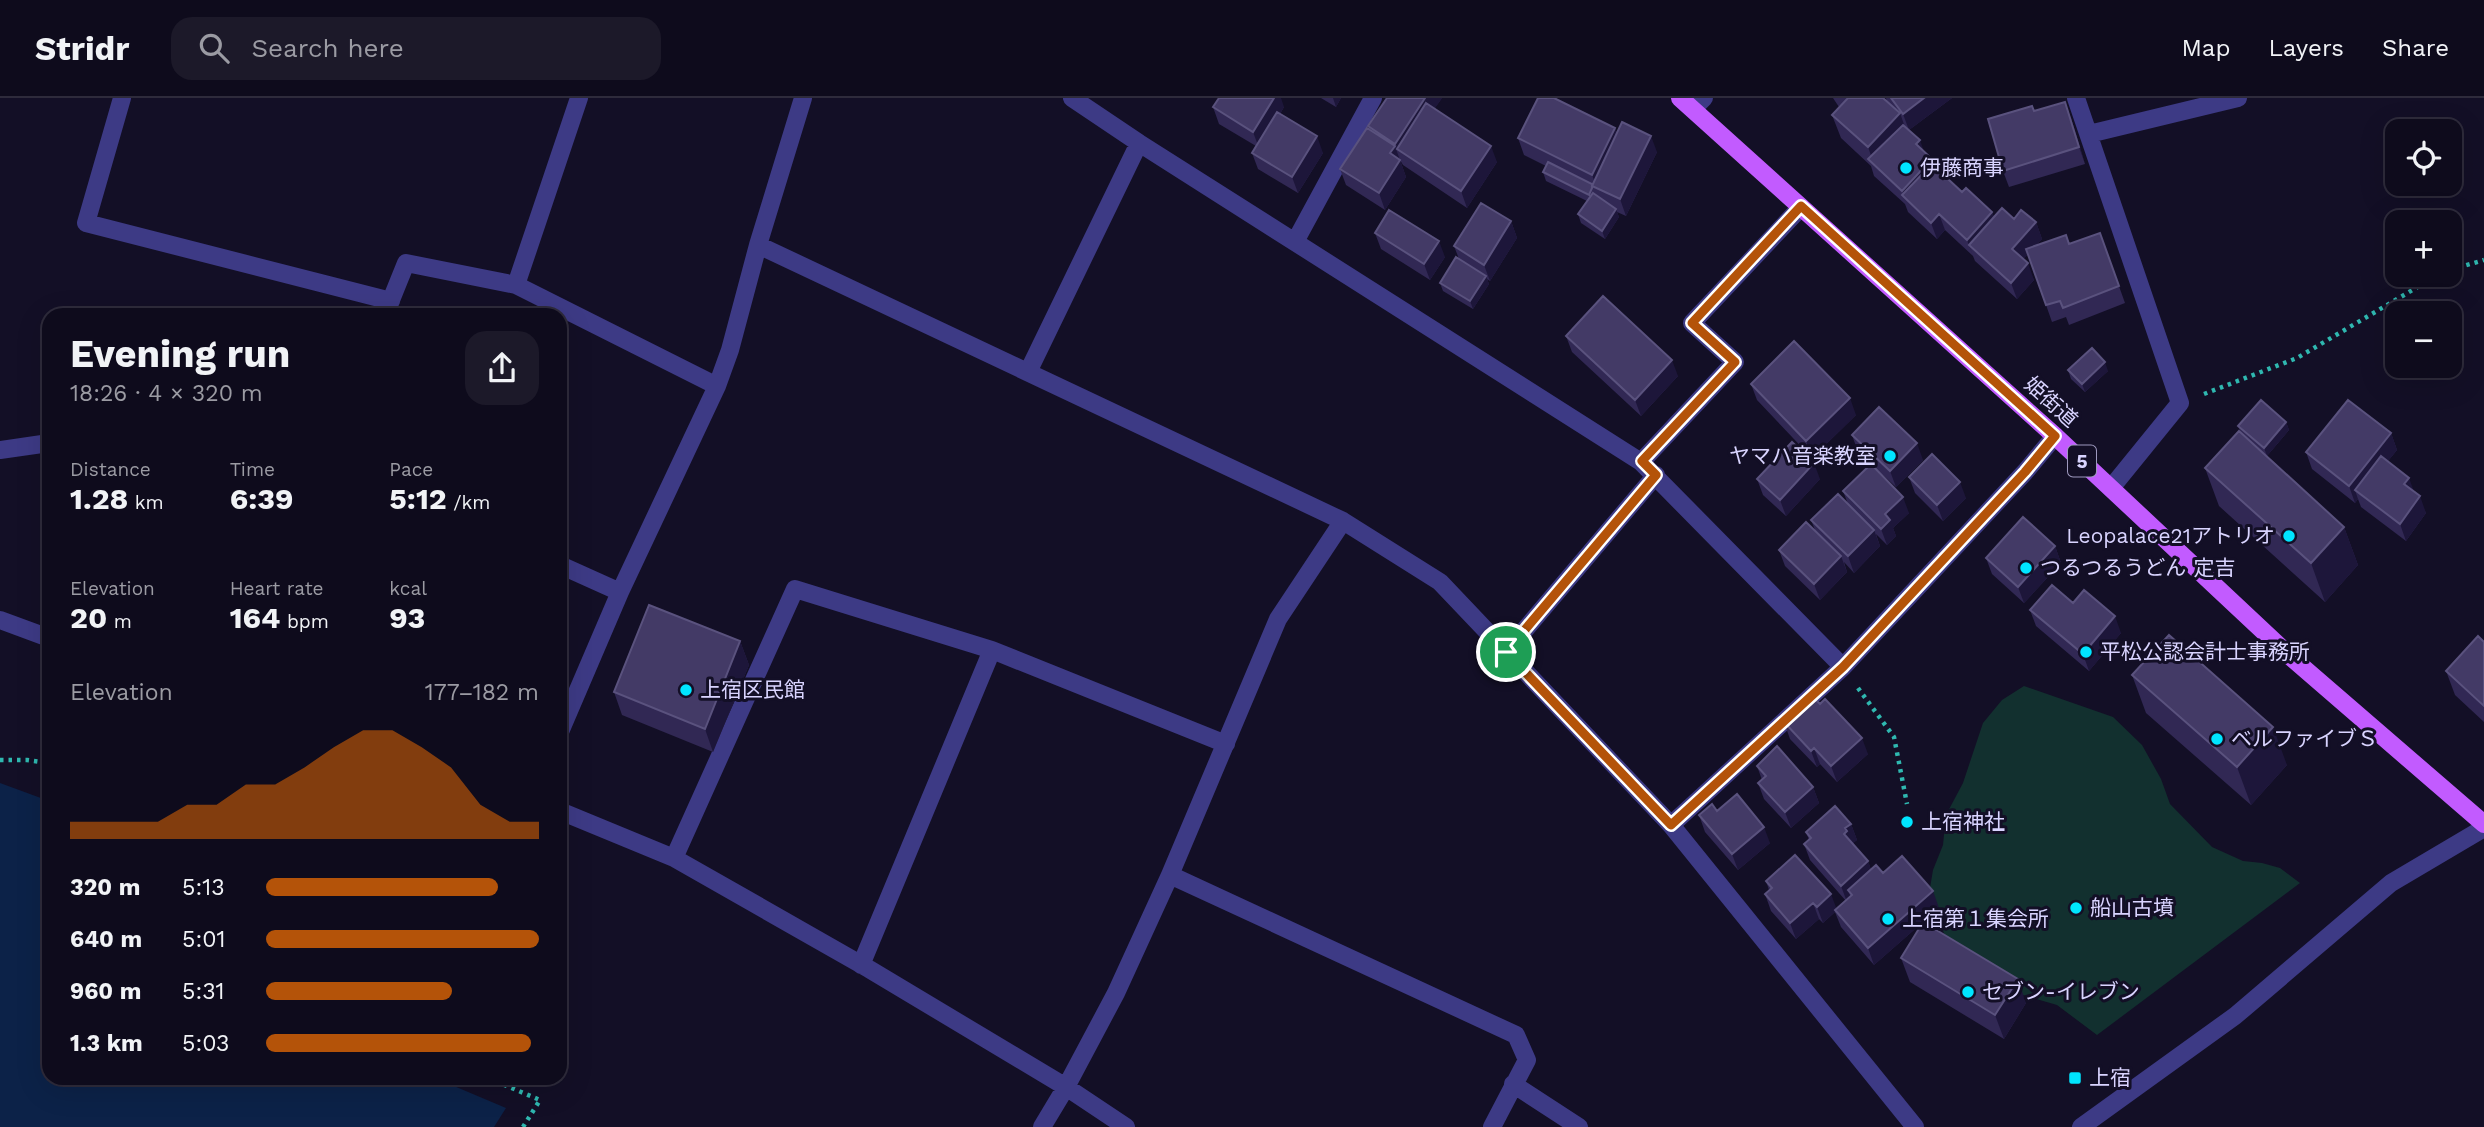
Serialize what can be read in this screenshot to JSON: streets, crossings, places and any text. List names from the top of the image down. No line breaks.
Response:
{"streets":{"main road":["姫街道","5"]},"places":{"other":["伊藤商事","ヤマハ音楽教室","Leopalace21アトリオ","つるつるうどん 定吉","平松公認会計士事務所","上宿区民館","ベルファイブＳ","上宿神社","船山古墳","上宿第１集会所","セブン-イレブン"],"transit":["上宿"]},"page":{"header":"Stridr","search":"Search here","nav":["Map","Layers","Share"],"map_buttons":["+","−"],"heading":["Evening run","18:26 · 4 × 320 m"],"stats":[["Distance","1.28 km"],["Time","6:39"],["Pace","5:12 /km"],["Elevation","20 m"],["Heart rate","164 bpm"],["kcal","93"]],"chart":["Elevation","177–182 m"],"list":[{"name":"320 m","note":"5:13"},{"name":"640 m","note":"5:01"},{"name":"960 m","note":"5:31"},{"name":"1.3 km","note":"5:03"}]}}
